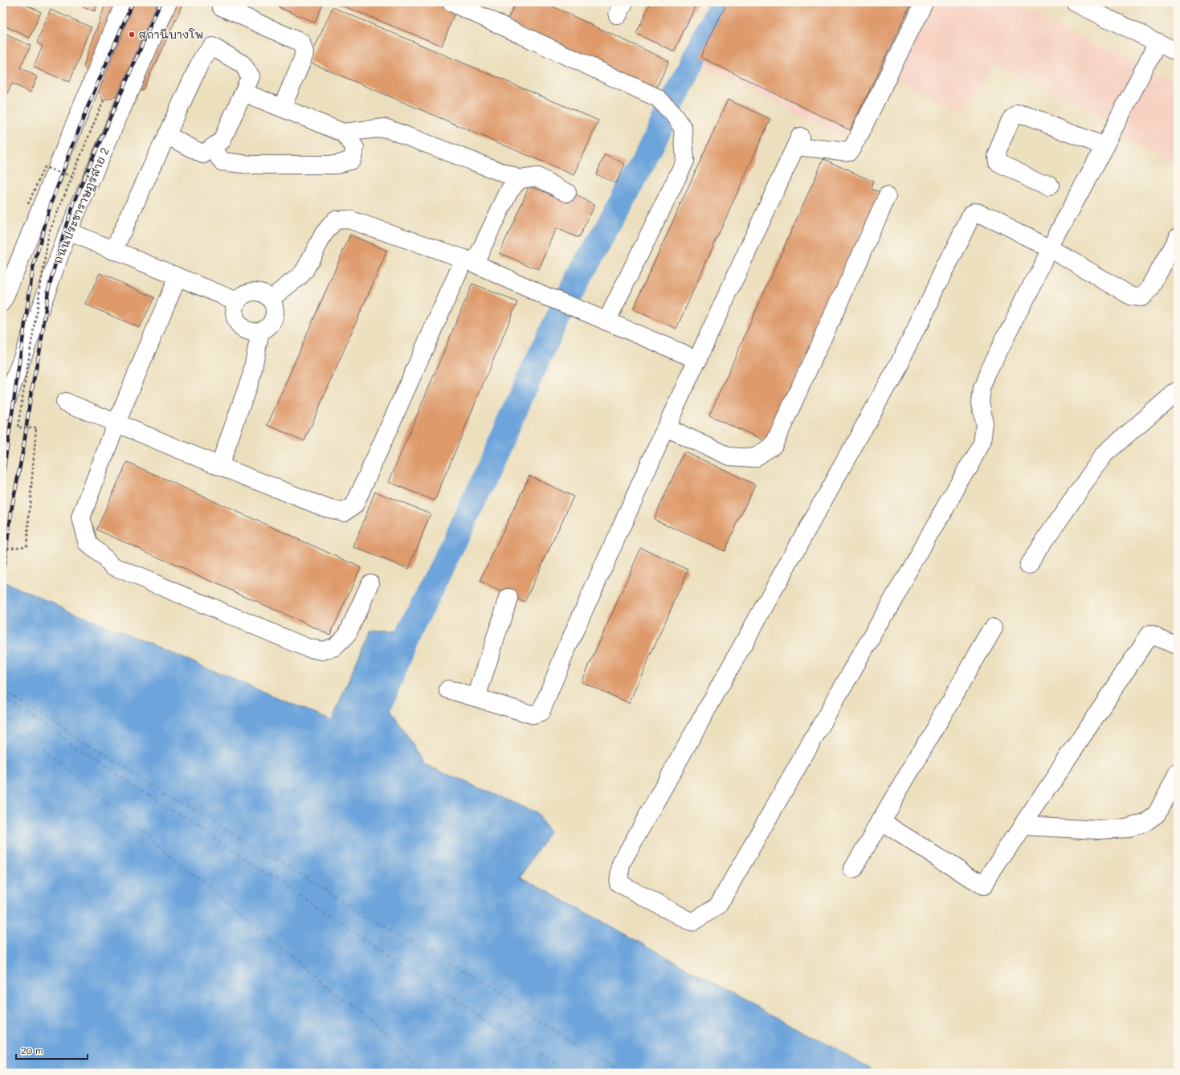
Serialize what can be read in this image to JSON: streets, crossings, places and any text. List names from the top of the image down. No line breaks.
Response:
{"streets":{"street":["ถนนประชาราษฎร์สาย 2"]},"places":["สถานีบางโพ"],"scale_bar":"20 m"}
